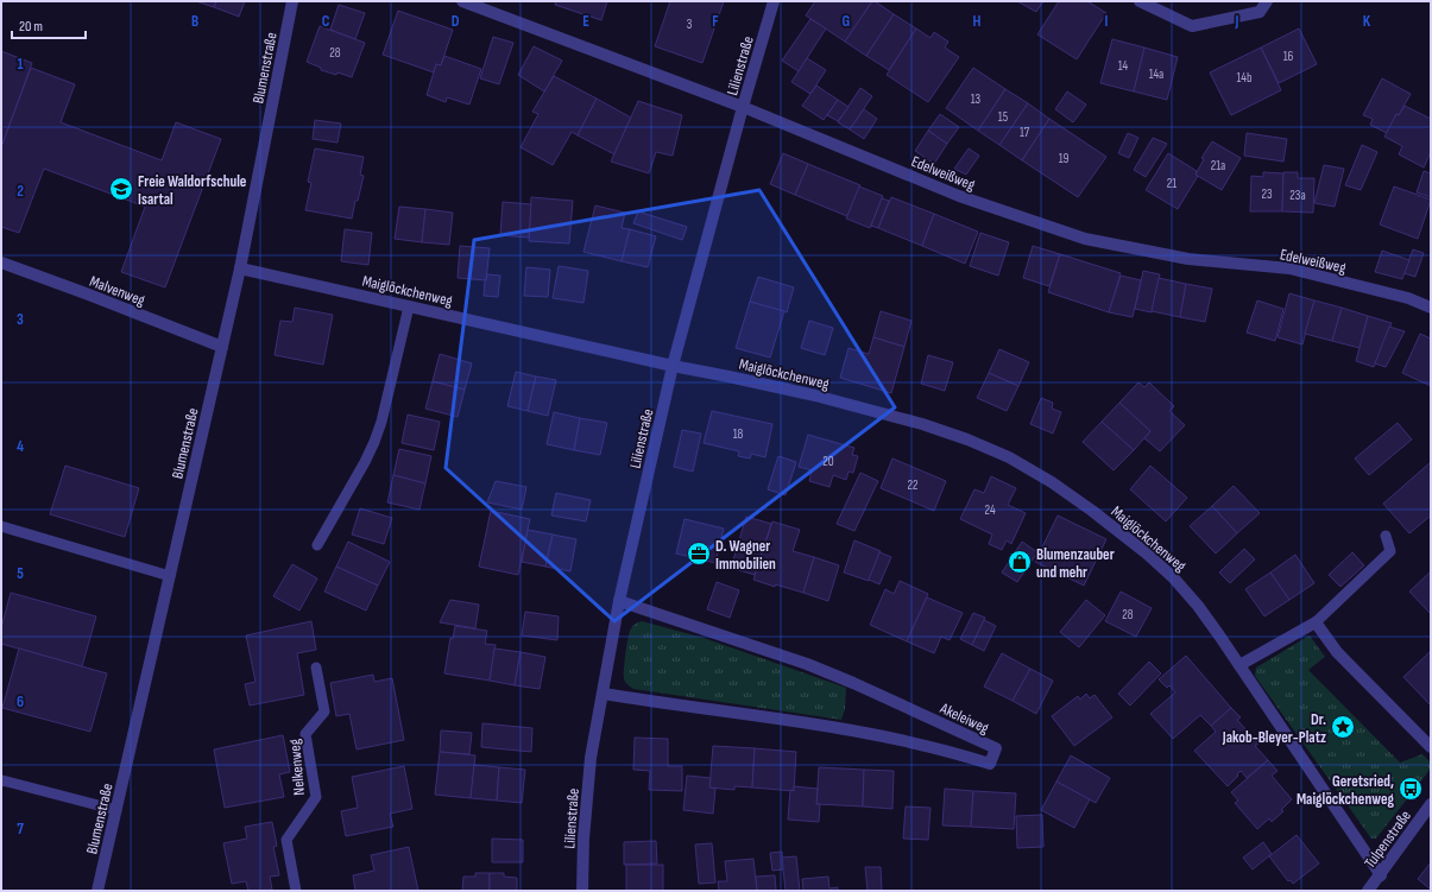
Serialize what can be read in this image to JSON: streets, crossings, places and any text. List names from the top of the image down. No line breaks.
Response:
{"streets":{"street":["Lilienstraße","Blumenstraße","Edelweißweg","Malvenweg","Maiglöckchenweg","Akeleiweg","Tulpenstraße"],"lane":["Nelkenweg"]},"crossings":[["Lilienstraße","Edelweißweg"],["Lilienstraße","Maiglöckchenweg"],["Lilienstraße","Akeleiweg"],["Blumenstraße","Malvenweg"],["Blumenstraße","Maiglöckchenweg"],["Maiglöckchenweg","Tulpenstraße"]],"places":{"school or university":["Freie Waldorfschule Isartal"],"office":["D. Wagner Immobilien"],"shop":["Blumenzauber und mehr"],"place":["Dr. Jakob-Bleyer-Platz"],"bus stop":["Geretsried, Maiglöckchenweg"]},"house_numbers":["3","28","16","14","14a","14b","13","15","17","19","21a","21","23","23a","18","20","22","24","28"],"scale_bar":"20 m","grid":{"columns":["B","C","D","E","F","G","H","I","J","K"],"rows":["1","2","3","4","5","6","7"]}}
